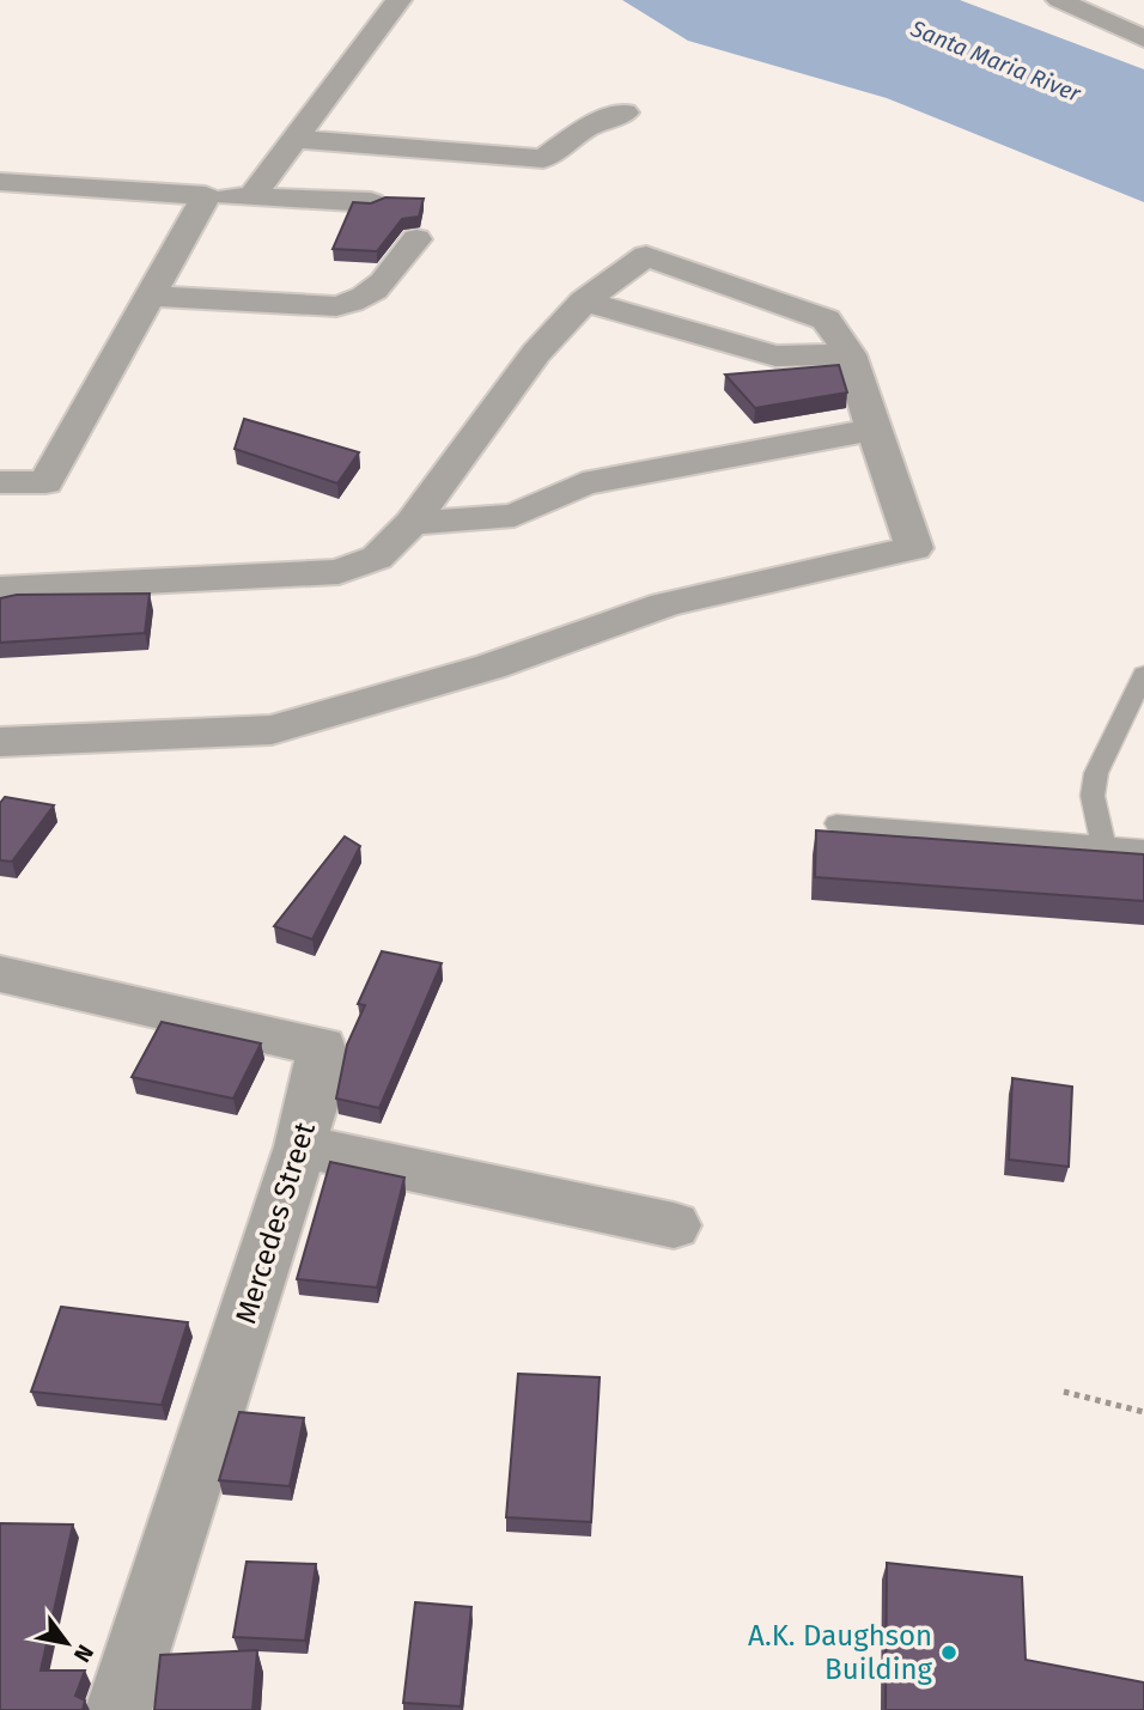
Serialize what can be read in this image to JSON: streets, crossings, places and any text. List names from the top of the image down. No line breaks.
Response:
{"streets":{"street":["Mercedes Street"]},"water":["Santa Maria River"],"places":["A.K. Daughson Building"],"north":"bottom right"}
